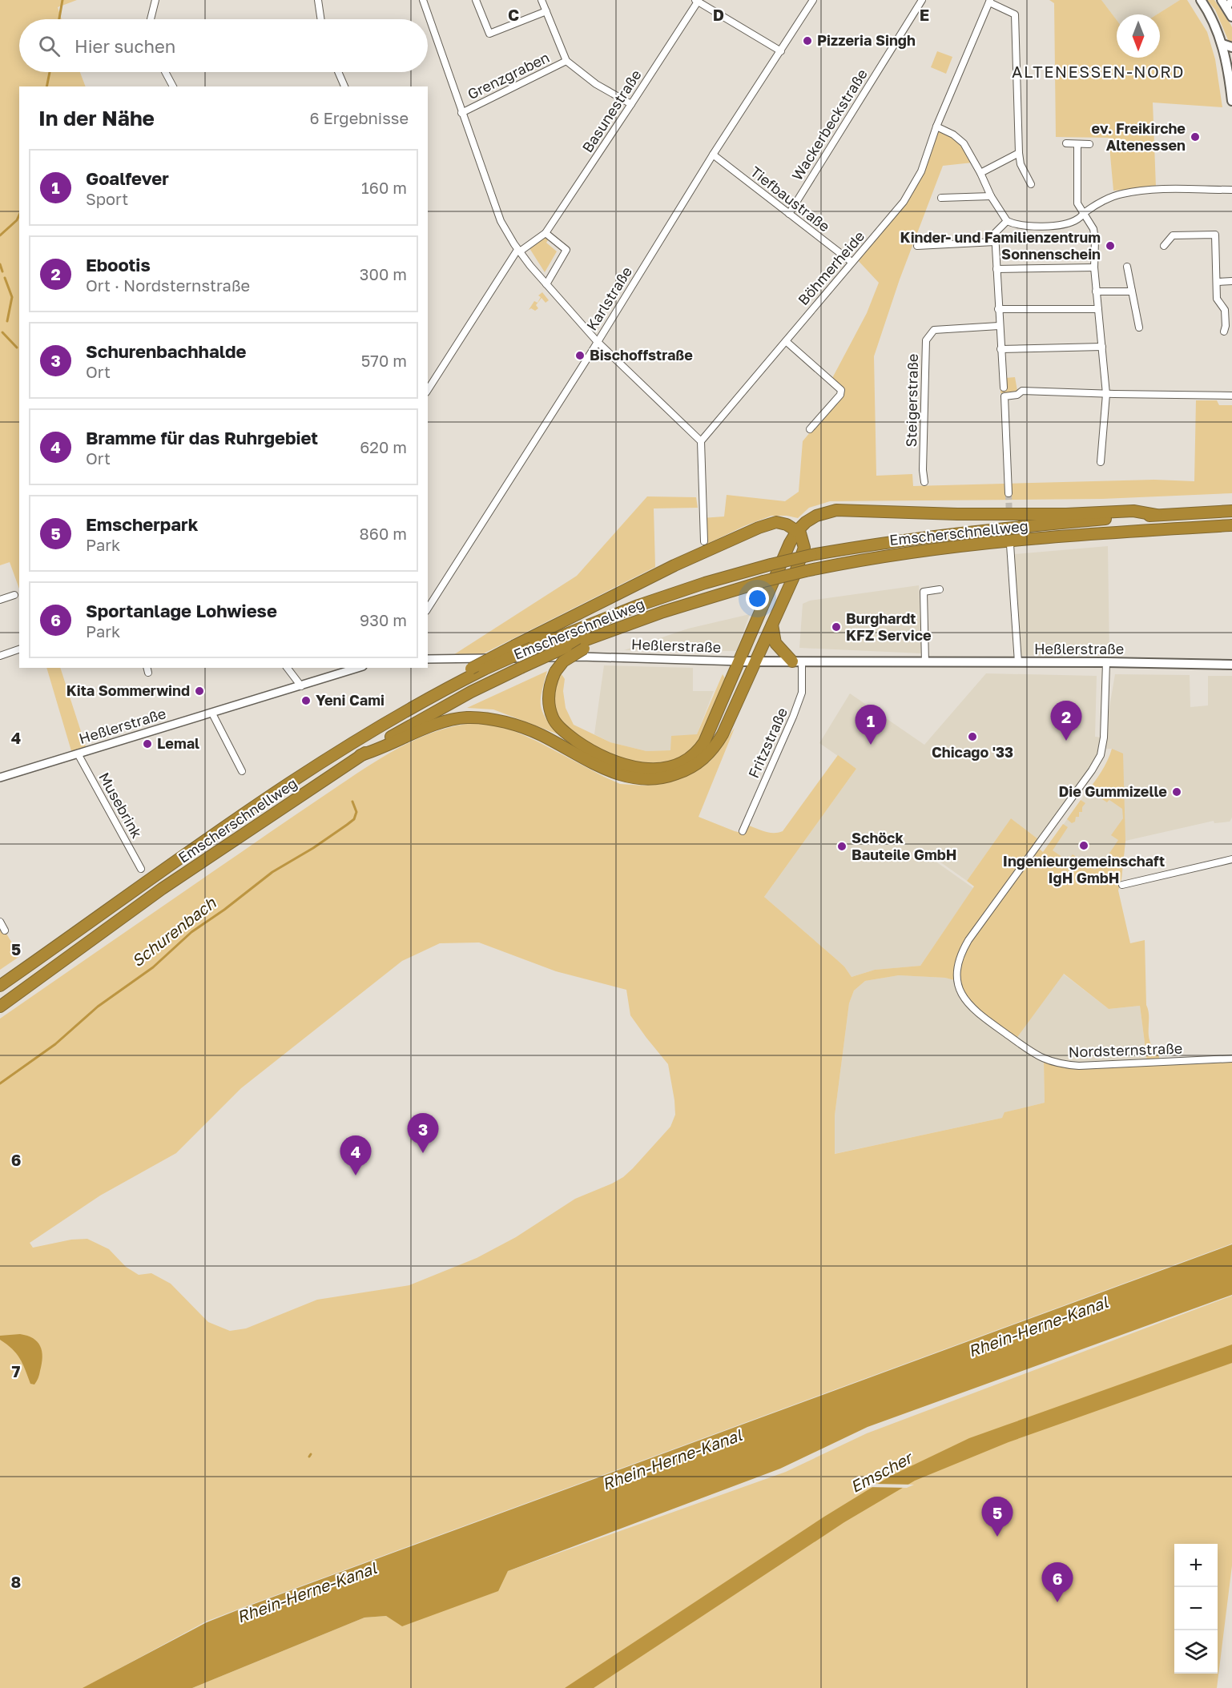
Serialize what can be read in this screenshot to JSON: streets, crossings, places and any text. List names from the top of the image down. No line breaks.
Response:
{"streets":{"highway":["Emscherschnellweg"],"main road":["Heßlerstraße"],"street":["Grenzgraben","Basunestraße","Wackerbeckstraße","Tiefbaustraße","Böhmerheide","Karlstraße","Steigerstraße","Fritzstraße","Musebrink","Nordsternstraße"]},"crossings":[["Wackerbeckstraße","Tiefbaustraße"],["Tiefbaustraße","Böhmerheide"],["Tiefbaustraße","Karlstraße"],["Heßlerstraße","Fritzstraße"],["Heßlerstraße","Musebrink"],["Heßlerstraße","Nordsternstraße"]],"districts":["ALTENESSEN-NORD"],"water":["Schurenbach","Rhein-Herne-Kanal","Emscher"],"places":["Pizzeria Singh","ev. Freikirche Altenessen","Kinder- und Familienzentrum Sonnenschein","Bischoffstraße","Burghardt KFZ Service","Kita Sommerwind","Yeni Cami","Chicago '33","Lemal","Die Gummizelle","Ingenieurgemeinschaft IgH GmbH","Schöck Bauteile GmbH"],"north":"bottom","page":{"search":"Hier suchen","heading":["In der Nähe","6 Ergebnisse"],"list":[{"mark":"1","name":"Goalfever","note":"Sport","value":"160 m"},{"mark":"2","name":"Ebootis","note":"Ort · Nordsternstraße","value":"300 m"},{"mark":"3","name":"Schurenbachhalde","note":"Ort","value":"570 m"},{"mark":"4","name":"Bramme für das Ruhrgebiet","note":"Ort","value":"620 m"},{"mark":"5","name":"Emscherpark","note":"Park","value":"860 m"},{"mark":"6","name":"Sportanlage Lohwiese","note":"Park","value":"930 m"}],"pins":["2","1","3","4","5","6"],"map_buttons":["+","−"]},"grid":{"columns":["C","D","E"],"rows":["4","5","6","7","8"]}}
